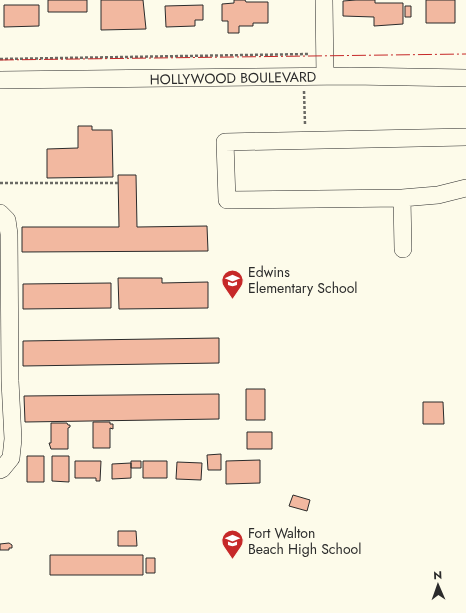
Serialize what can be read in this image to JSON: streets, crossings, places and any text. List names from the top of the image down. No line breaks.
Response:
{"streets":{"street":["HOLLYWOOD BOULEVARD"]},"places":{"school or university":["Edwins Elementary School","Fort Walton Beach High School"]},"north":"top"}
